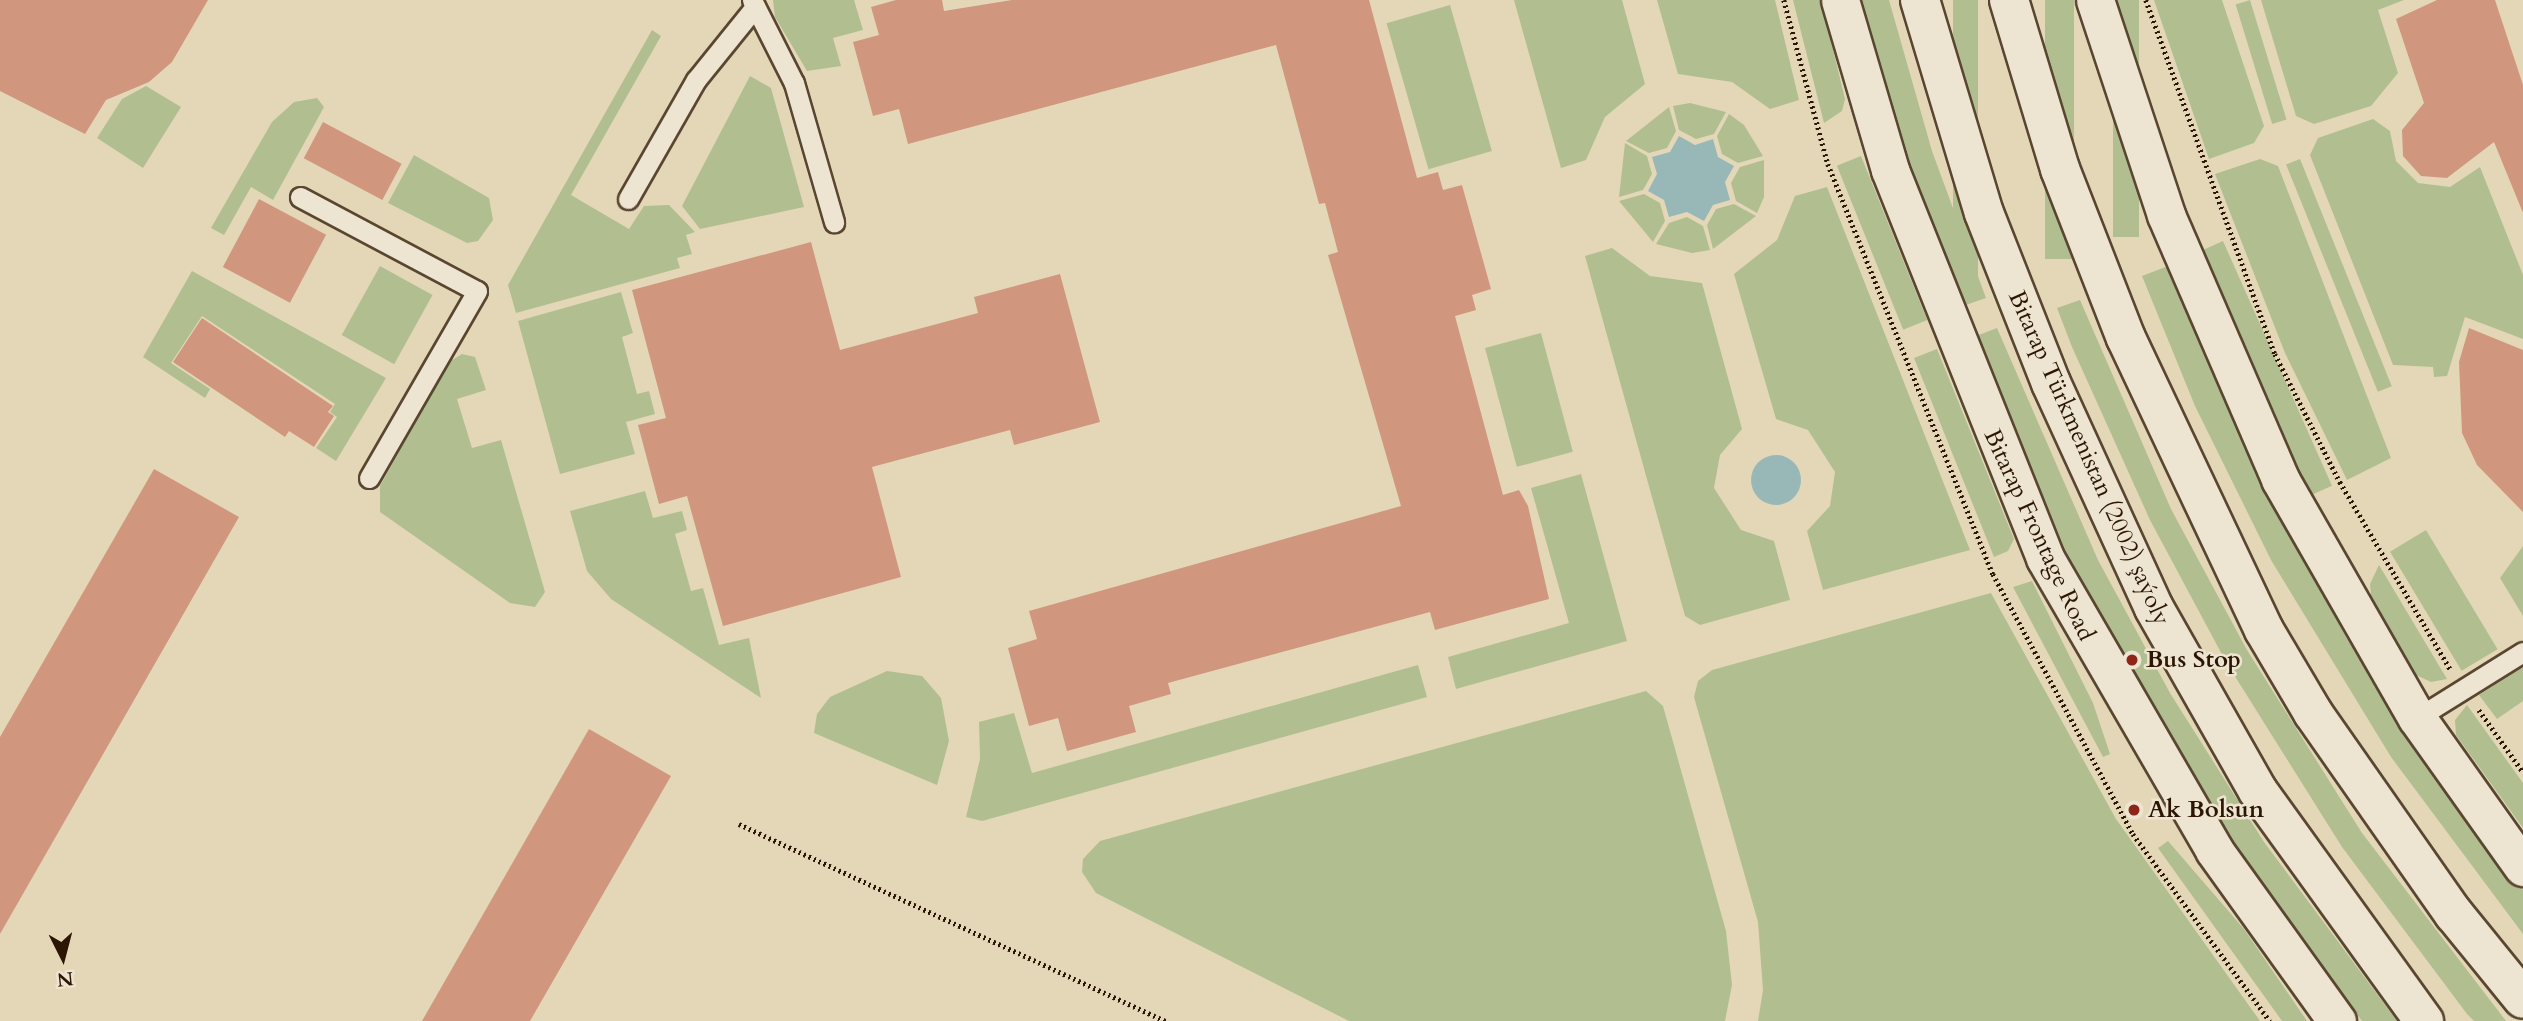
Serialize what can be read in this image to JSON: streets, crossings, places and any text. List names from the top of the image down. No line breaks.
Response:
{"streets":{"main road":["Bitarap Türkmenistan (2002) şaýoly"],"street":["Bitarap Frontage Road"]},"places":["Bus Stop","Ak Bolsun"],"north":"bottom"}
